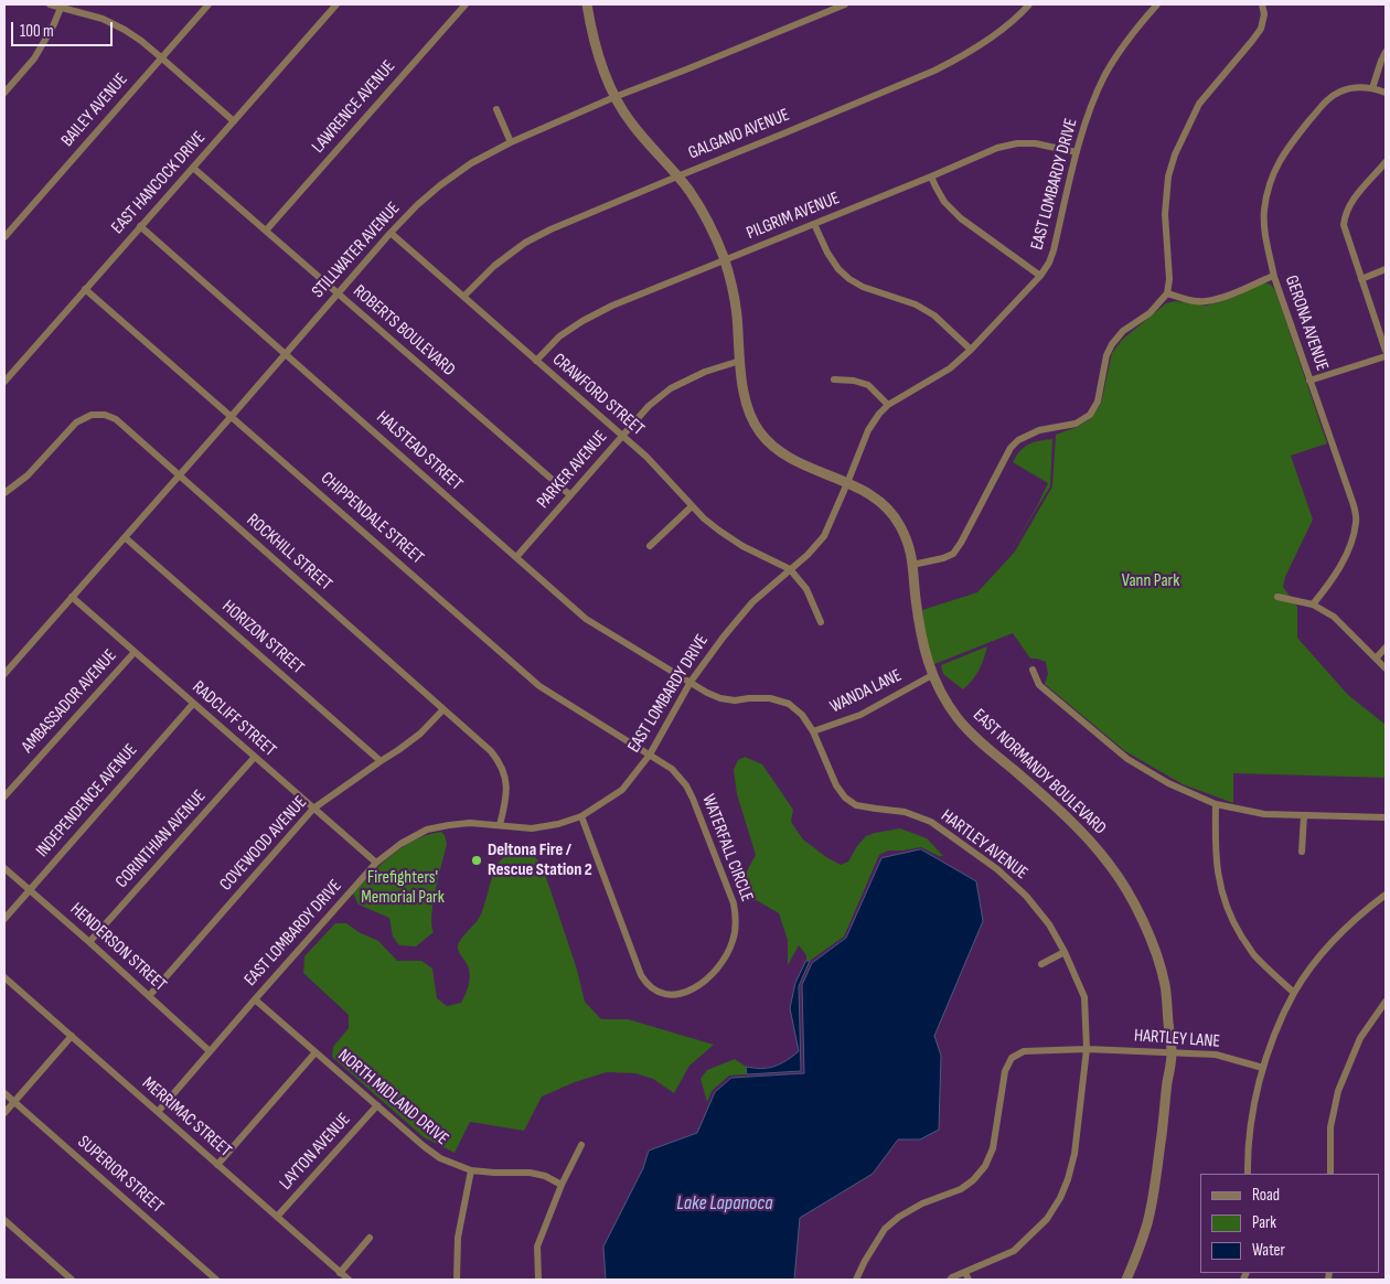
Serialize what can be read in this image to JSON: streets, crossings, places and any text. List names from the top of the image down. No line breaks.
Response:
{"streets":{"street":["LAWRENCE AVENUE","BAILEY AVENUE","GALGANO AVENUE","EAST HANCOCK DRIVE","EAST LOMBARDY DRIVE","PILGRIM AVENUE","STILLWATER AVENUE","GERONA AVENUE","ROBERTS BOULEVARD","CRAWFORD STREET","HALSTEAD STREET","PARKER AVENUE","CHIPPENDALE STREET","ROCKHILL STREET","HORIZON STREET","WANDA LANE","AMBASSADOR AVENUE","RADCLIFF STREET","EAST NORMANDY BOULEVARD","INDEPENDENCE AVENUE","CORINTHIAN AVENUE","COVEWOOD AVENUE","HARTLEY AVENUE","WATERFALL CIRCLE","HENDERSON STREET","HARTLEY LANE","NORTH MIDLAND DRIVE","MERRIMAC STREET","LAYTON AVENUE","SUPERIOR STREET"]},"crossings":[["LAWRENCE AVENUE","ROBERTS BOULEVARD"],["GALGANO AVENUE","CRAWFORD STREET"],["GALGANO AVENUE","EAST NORMANDY BOULEVARD"],["EAST HANCOCK DRIVE","ROBERTS BOULEVARD"],["EAST HANCOCK DRIVE","HALSTEAD STREET"],["EAST HANCOCK DRIVE","CHIPPENDALE STREET"],["EAST LOMBARDY DRIVE","PILGRIM AVENUE"],["EAST LOMBARDY DRIVE","CRAWFORD STREET"],["EAST LOMBARDY DRIVE","HALSTEAD STREET"],["EAST LOMBARDY DRIVE","CHIPPENDALE STREET"],["EAST LOMBARDY DRIVE","ROCKHILL STREET"],["EAST LOMBARDY DRIVE","RADCLIFF STREET"],["EAST LOMBARDY DRIVE","EAST NORMANDY BOULEVARD"],["EAST LOMBARDY DRIVE","HARTLEY AVENUE"],["EAST LOMBARDY DRIVE","WATERFALL CIRCLE"],["EAST LOMBARDY DRIVE","HENDERSON STREET"],["EAST LOMBARDY DRIVE","NORTH MIDLAND DRIVE"],["EAST LOMBARDY DRIVE","MERRIMAC STREET"],["PILGRIM AVENUE","CRAWFORD STREET"],["PILGRIM AVENUE","EAST NORMANDY BOULEVARD"],["STILLWATER AVENUE","ROBERTS BOULEVARD"],["STILLWATER AVENUE","CRAWFORD STREET"],["STILLWATER AVENUE","HALSTEAD STREET"],["STILLWATER AVENUE","CHIPPENDALE STREET"],["STILLWATER AVENUE","ROCKHILL STREET"],["STILLWATER AVENUE","HORIZON STREET"],["STILLWATER AVENUE","RADCLIFF STREET"],["STILLWATER AVENUE","EAST NORMANDY BOULEVARD"],["ROBERTS BOULEVARD","PARKER AVENUE"],["CRAWFORD STREET","PARKER AVENUE"],["HALSTEAD STREET","PARKER AVENUE"],["HALSTEAD STREET","HARTLEY AVENUE"],["PARKER AVENUE","EAST NORMANDY BOULEVARD"],["CHIPPENDALE STREET","WATERFALL CIRCLE"],["ROCKHILL STREET","COVEWOOD AVENUE"],["HORIZON STREET","COVEWOOD AVENUE"],["WANDA LANE","EAST NORMANDY BOULEVARD"],["WANDA LANE","HARTLEY AVENUE"],["AMBASSADOR AVENUE","RADCLIFF STREET"],["RADCLIFF STREET","INDEPENDENCE AVENUE"],["RADCLIFF STREET","CORINTHIAN AVENUE"],["RADCLIFF STREET","COVEWOOD AVENUE"],["EAST NORMANDY BOULEVARD","HARTLEY LANE"],["INDEPENDENCE AVENUE","HENDERSON STREET"],["CORINTHIAN AVENUE","HENDERSON STREET"],["COVEWOOD AVENUE","HENDERSON STREET"],["HARTLEY AVENUE","HARTLEY LANE"],["NORTH MIDLAND DRIVE","LAYTON AVENUE"],["MERRIMAC STREET","LAYTON AVENUE"]],"water":["Lake Lapanoca"],"parks":["Vann Park","Firefighters' Memorial Park"],"places":["Deltona Fire / Rescue Station 2"],"legend":["Road","Park","Water"],"scale_bar":"100 m"}
